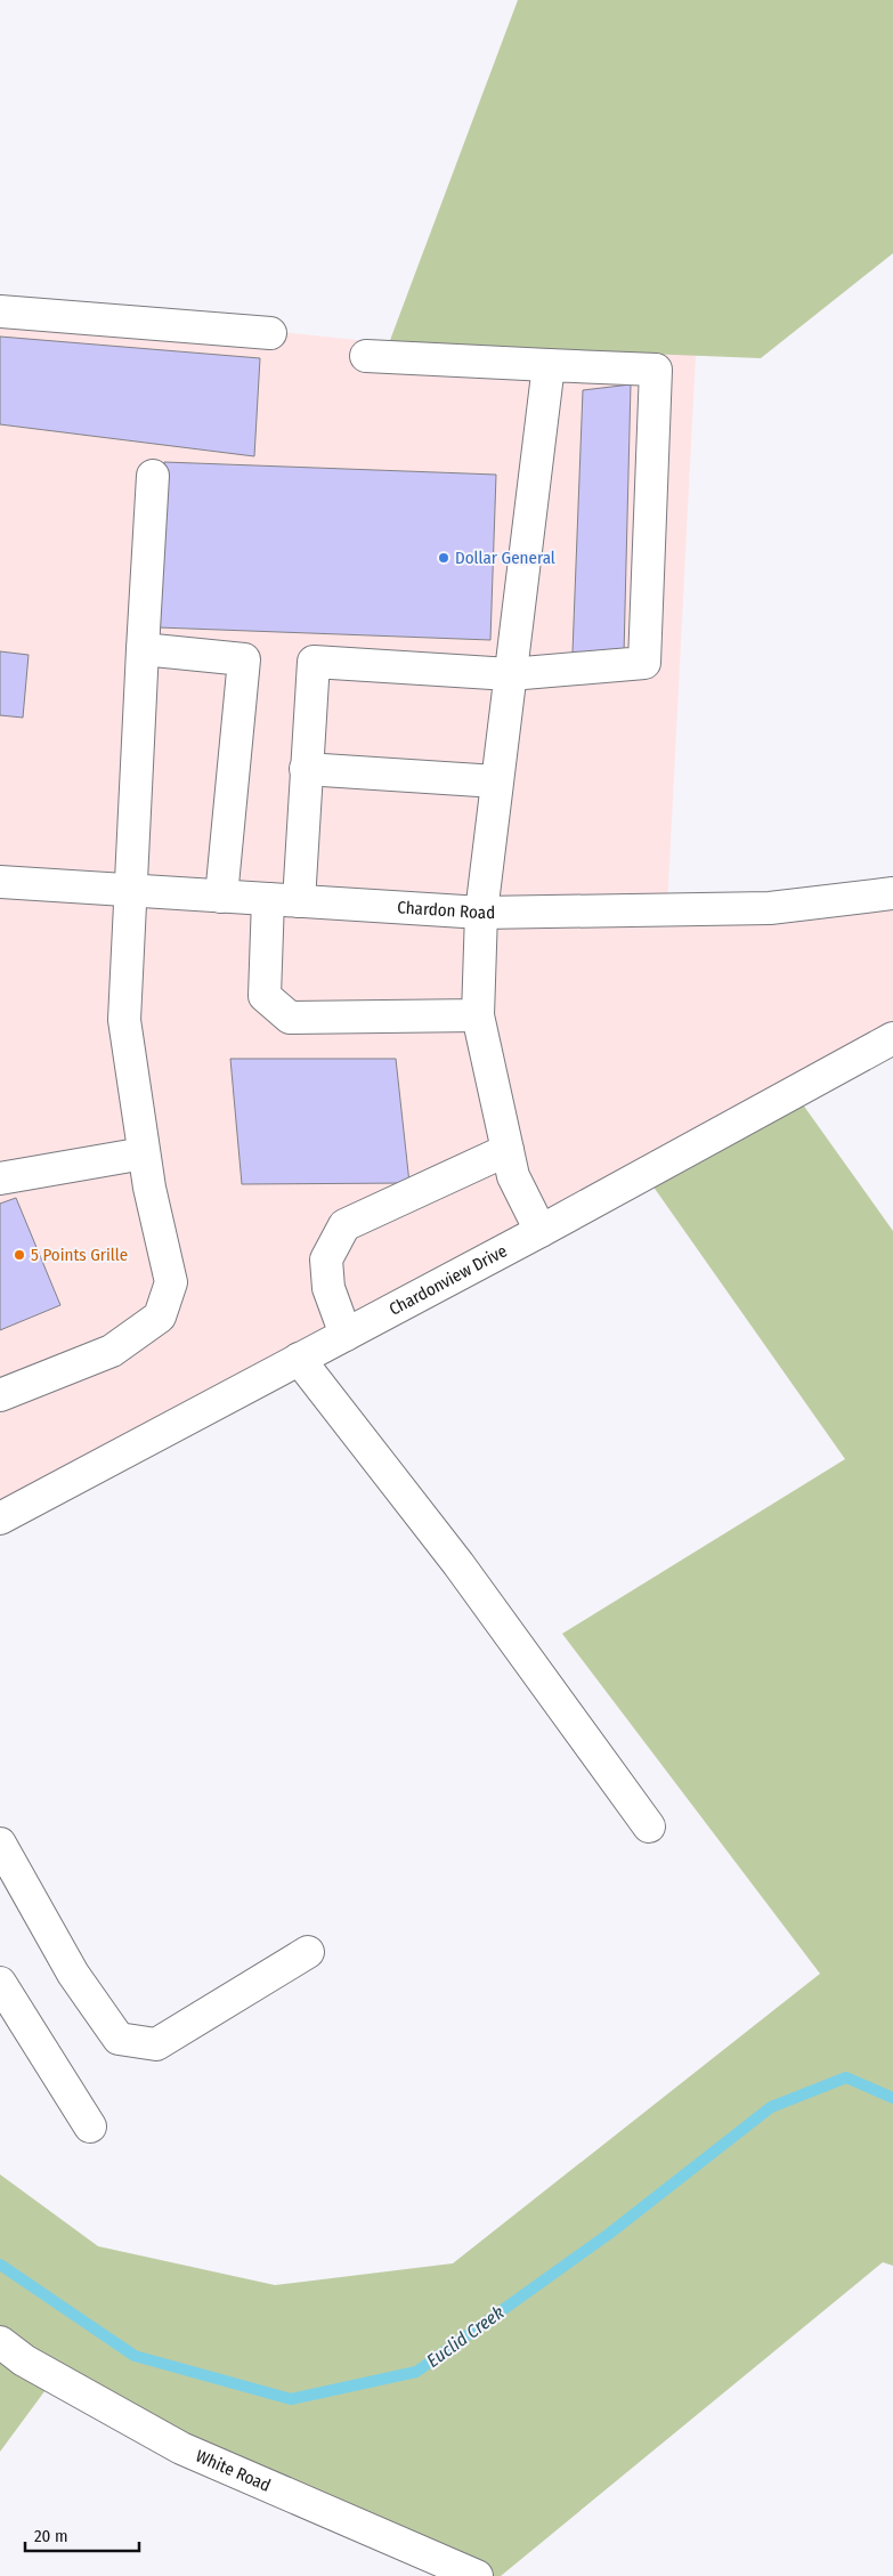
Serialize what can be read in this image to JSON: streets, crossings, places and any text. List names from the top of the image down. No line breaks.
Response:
{"streets":{"street":["Chardon Road","Chardonview Drive","White Road"]},"water":["Euclid Creek"],"places":["Dollar General","5 Points Grille"],"scale_bar":"20 m"}
